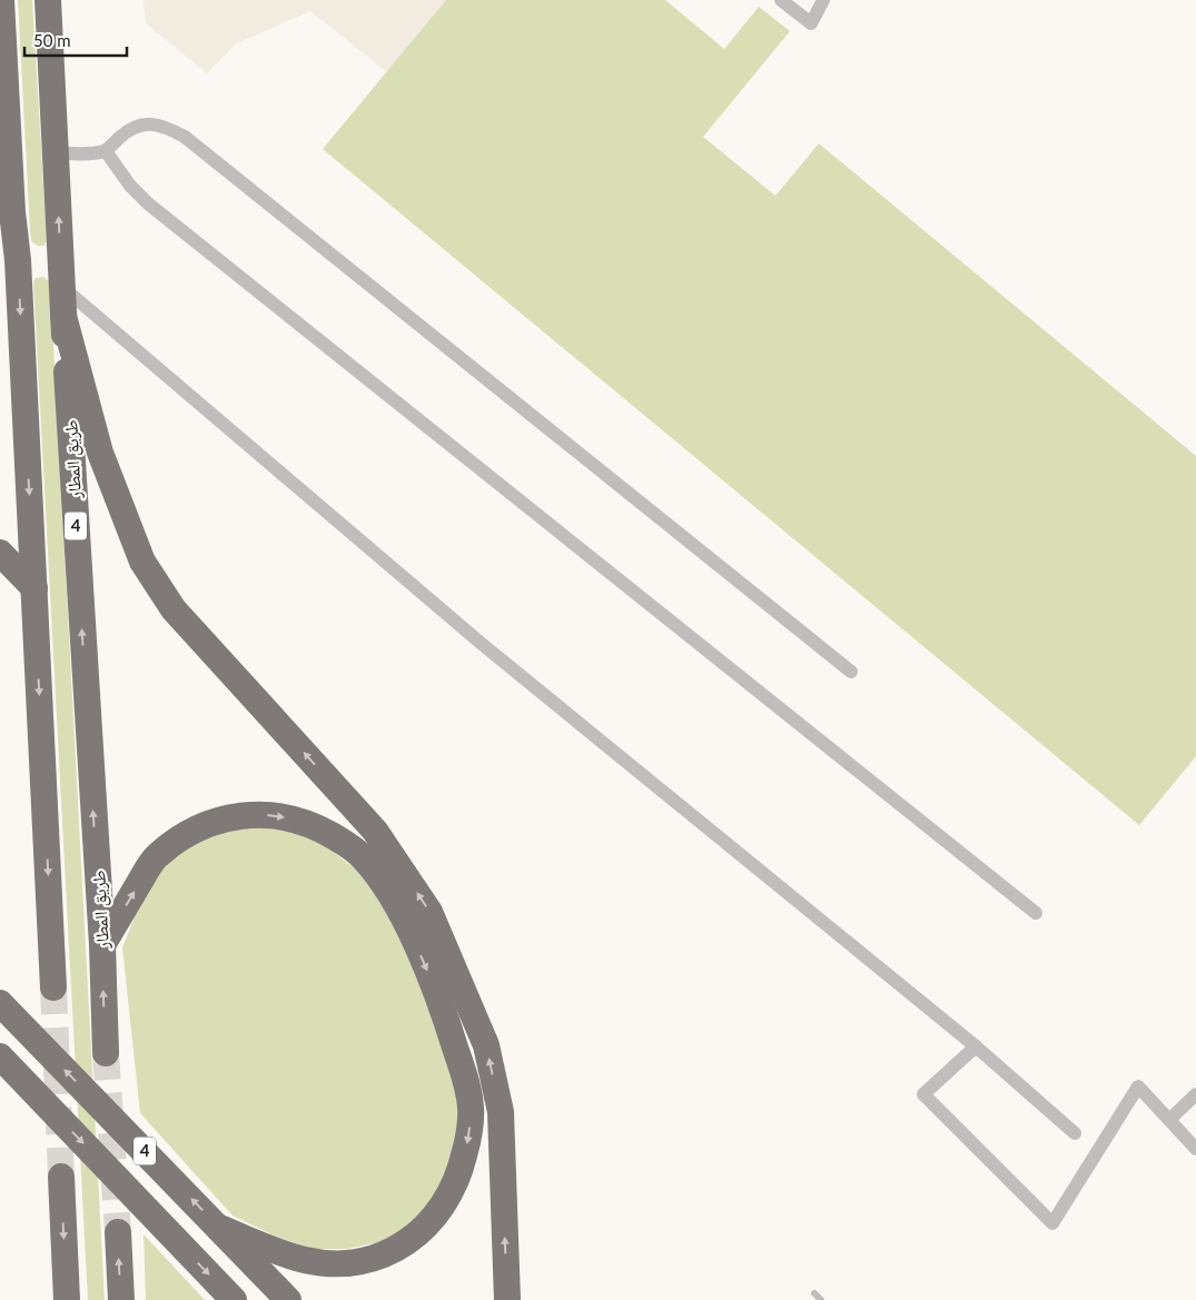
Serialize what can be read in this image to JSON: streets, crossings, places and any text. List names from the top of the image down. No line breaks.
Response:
{"streets":{"highway":["طريق المطار","4"]},"scale_bar":"50 m"}
